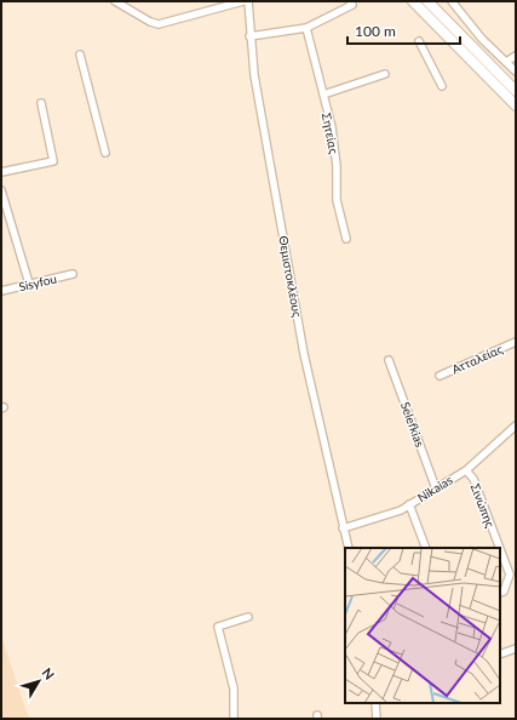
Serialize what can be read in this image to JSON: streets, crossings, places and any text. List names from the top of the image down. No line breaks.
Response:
{"streets":{"street":["Σητείας","Θεμιστοκλέους","Sisyfou","Ατταλείας","Selefkias","Nikaias","Σινώπης"]},"crossings":[["Θεμιστοκλέους","Nikaias"],["Selefkias","Nikaias"],["Nikaias","Σινώπης"]],"scale_bar":"100 m","north":"top right"}
